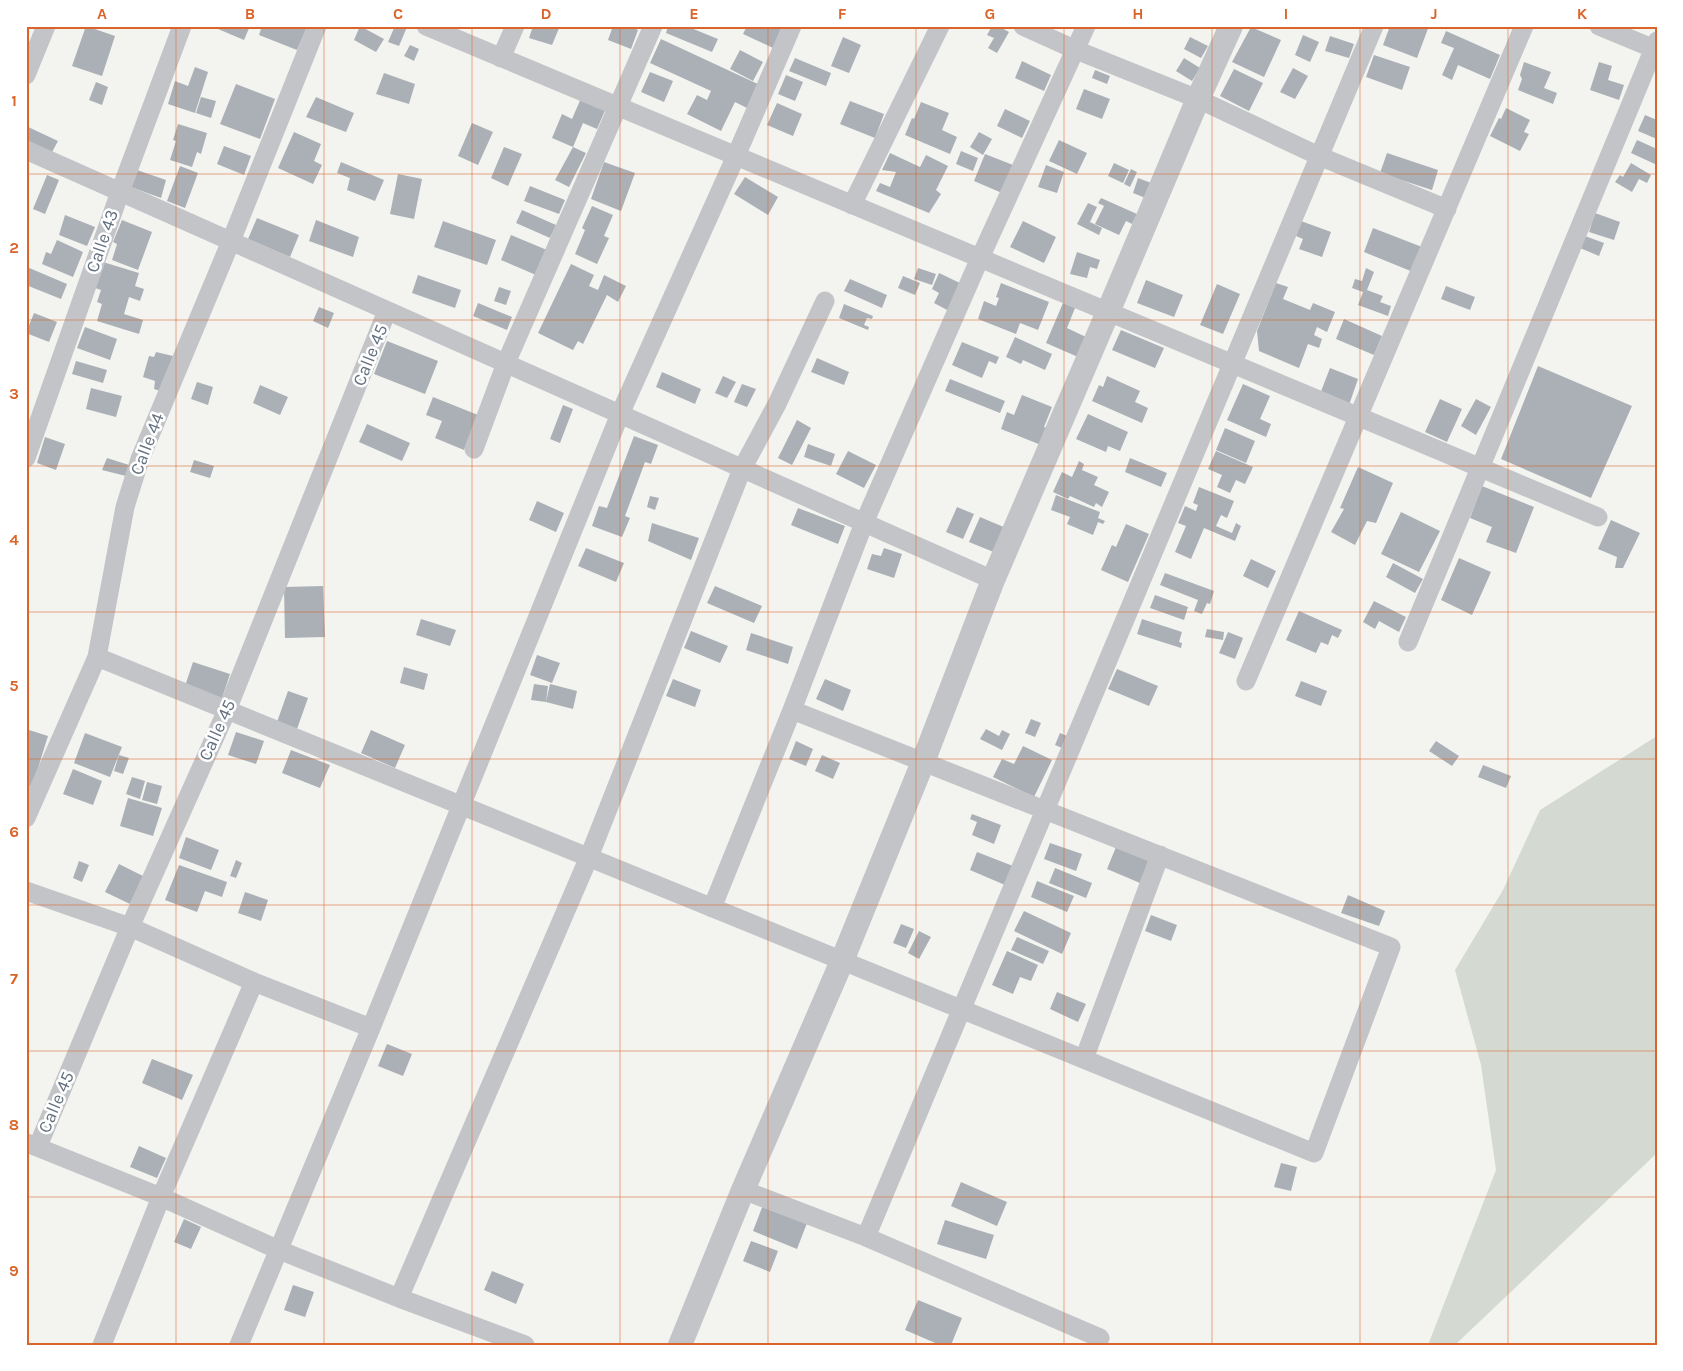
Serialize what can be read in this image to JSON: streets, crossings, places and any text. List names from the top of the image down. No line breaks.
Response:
{"streets":{"street":["Calle 43","Calle 45","Calle 44"]},"grid":{"columns":["A","B","C","D","E","F","G","H","I","J","K"],"rows":["1","2","3","4","5","6","7","8","9"]}}
